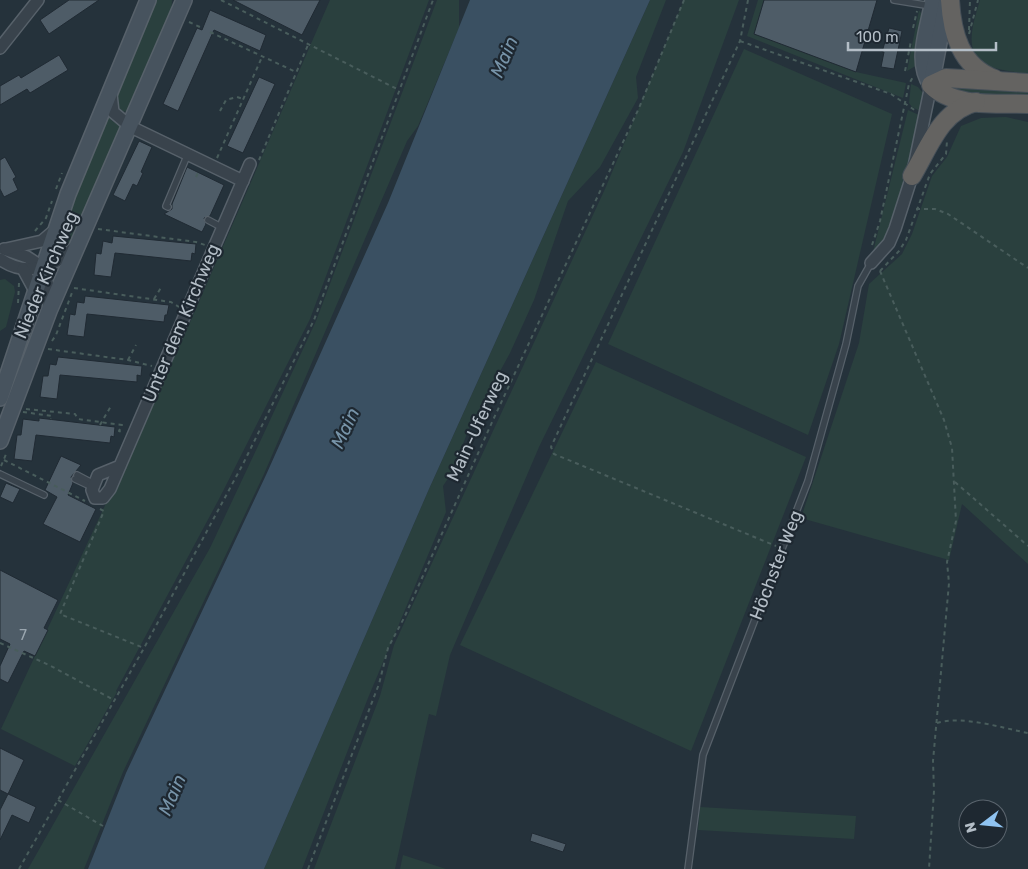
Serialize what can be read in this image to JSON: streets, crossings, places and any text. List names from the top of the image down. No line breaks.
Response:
{"streets":{"main road":["Nieder Kirchweg"],"street":["Unter dem Kirchweg"],"lane":["Höchster Weg"],"path":["Main-Uferweg"]},"water":["Main"],"house_numbers":["7"],"scale_bar":"100 m","north":"left"}
